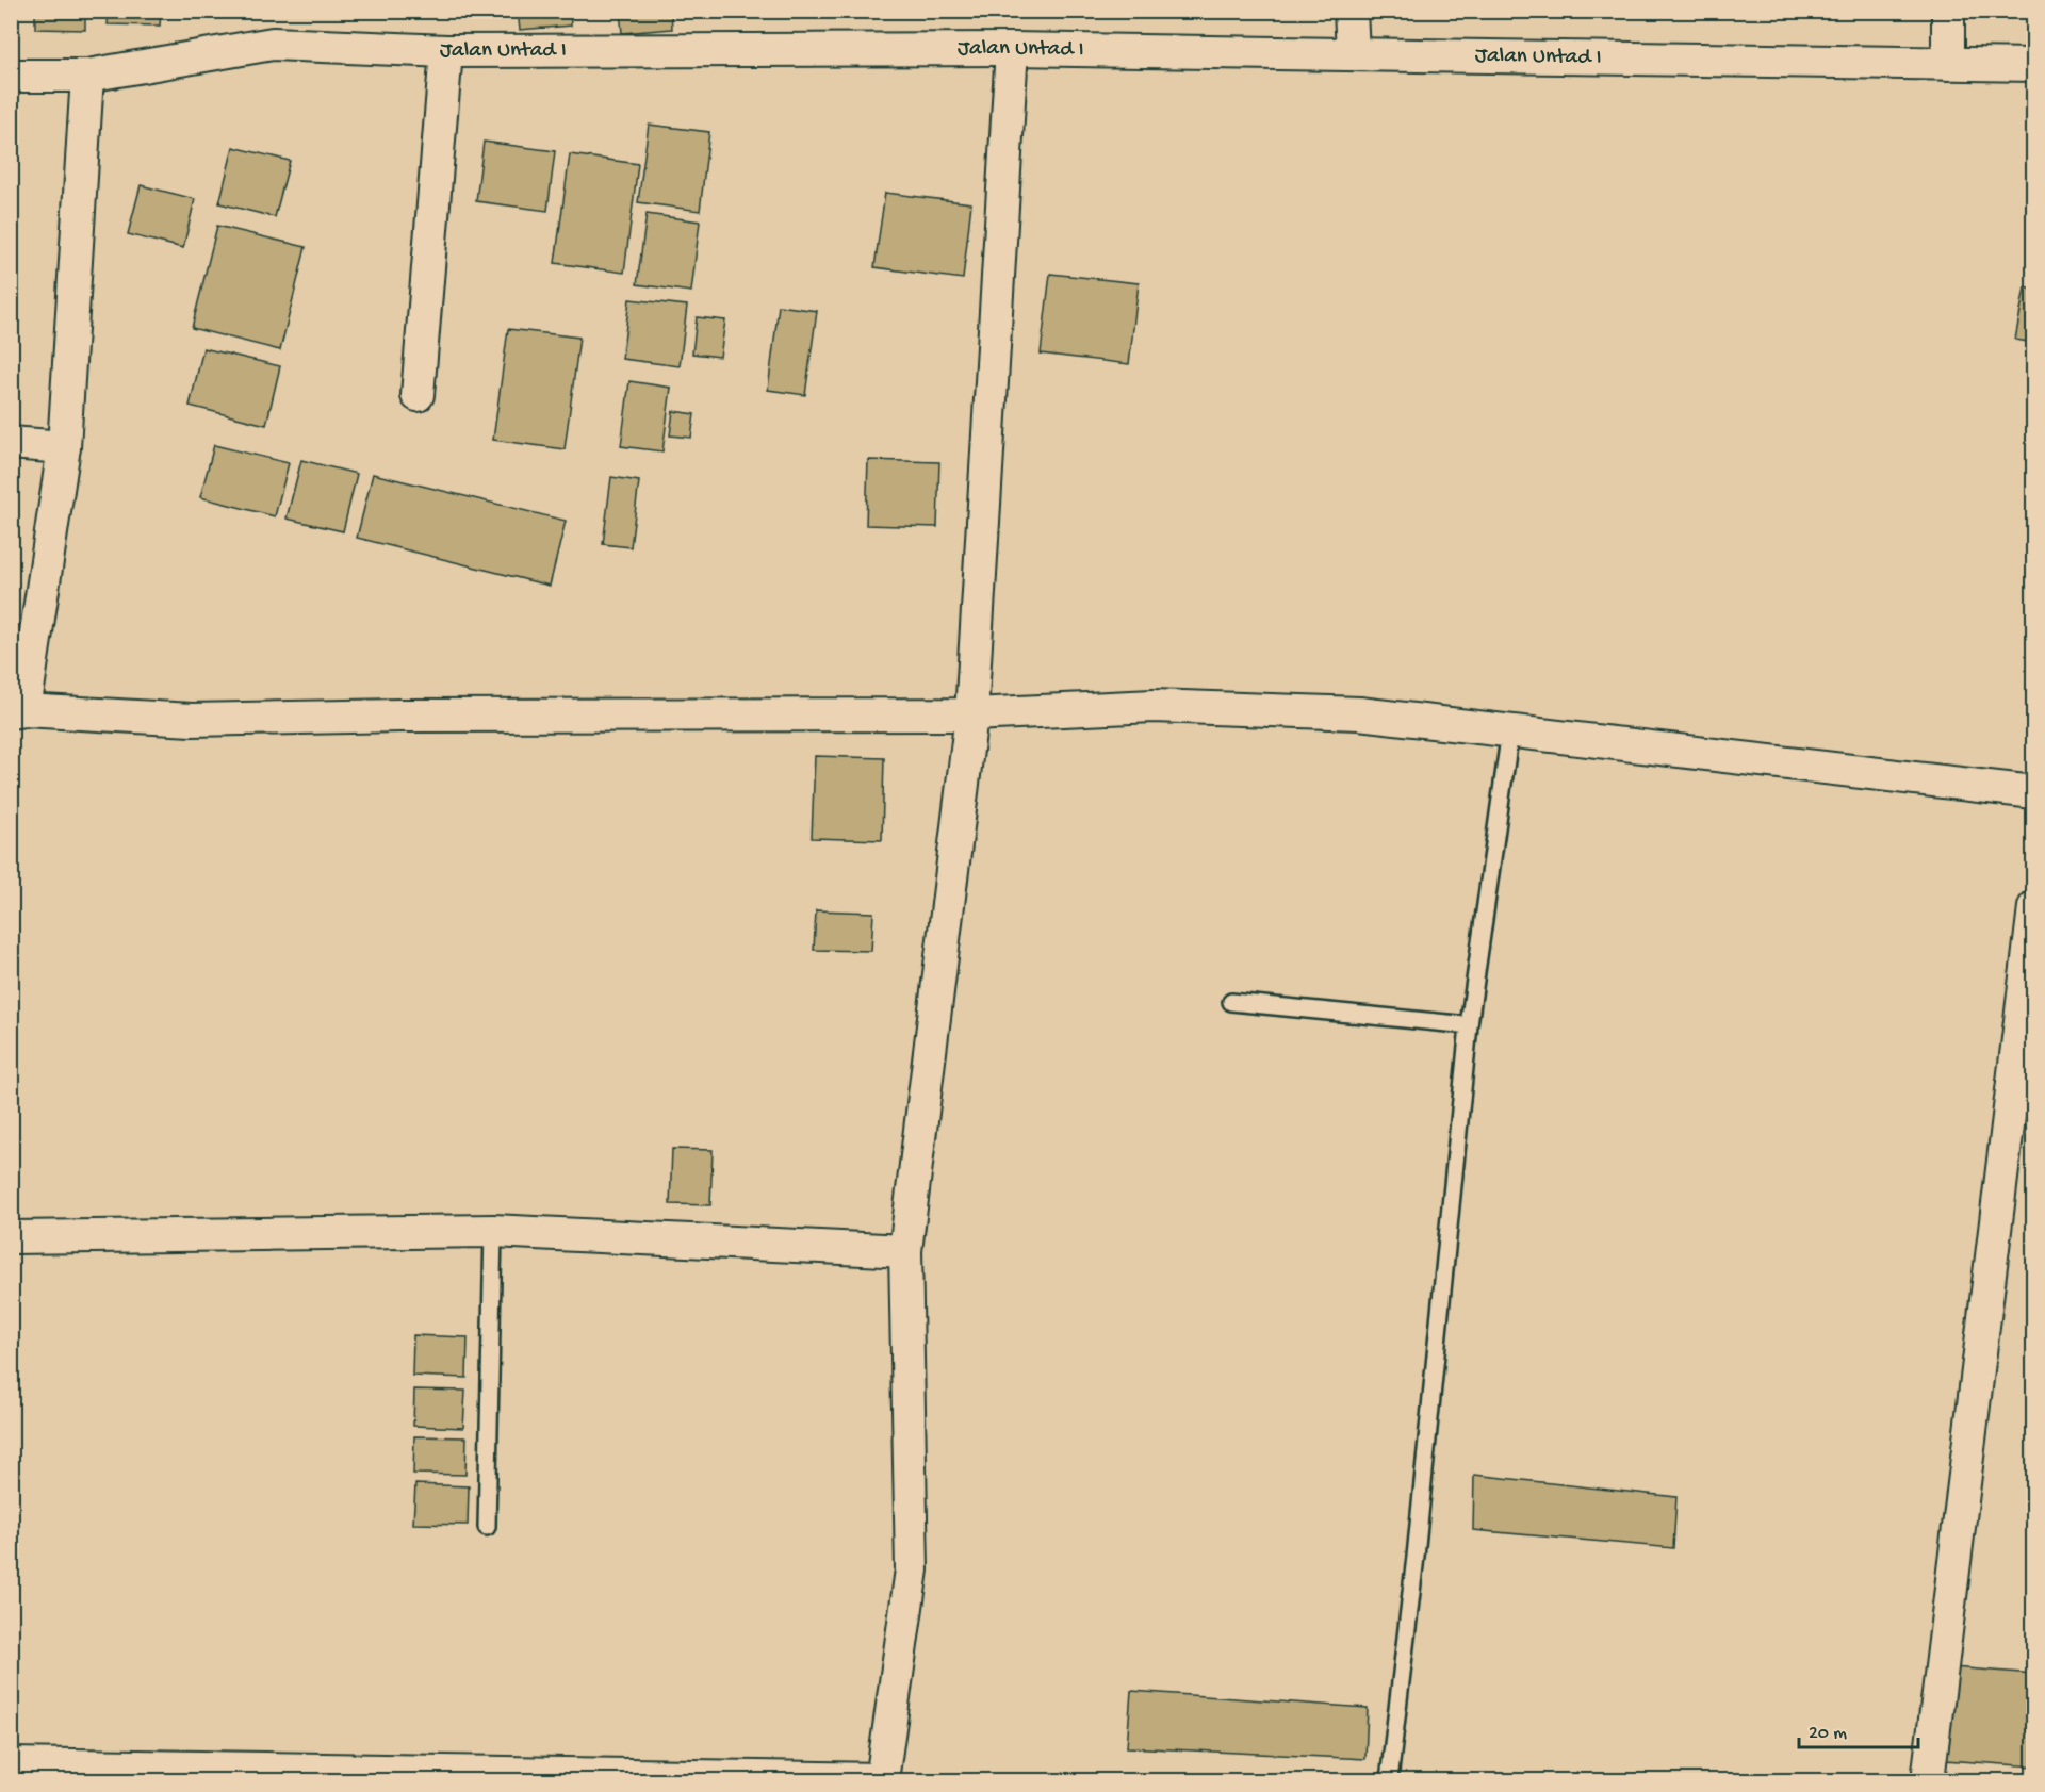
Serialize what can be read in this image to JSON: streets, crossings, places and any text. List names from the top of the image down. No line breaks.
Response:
{"streets":{"street":["Jalan Untad I"]},"scale_bar":"20 m"}
